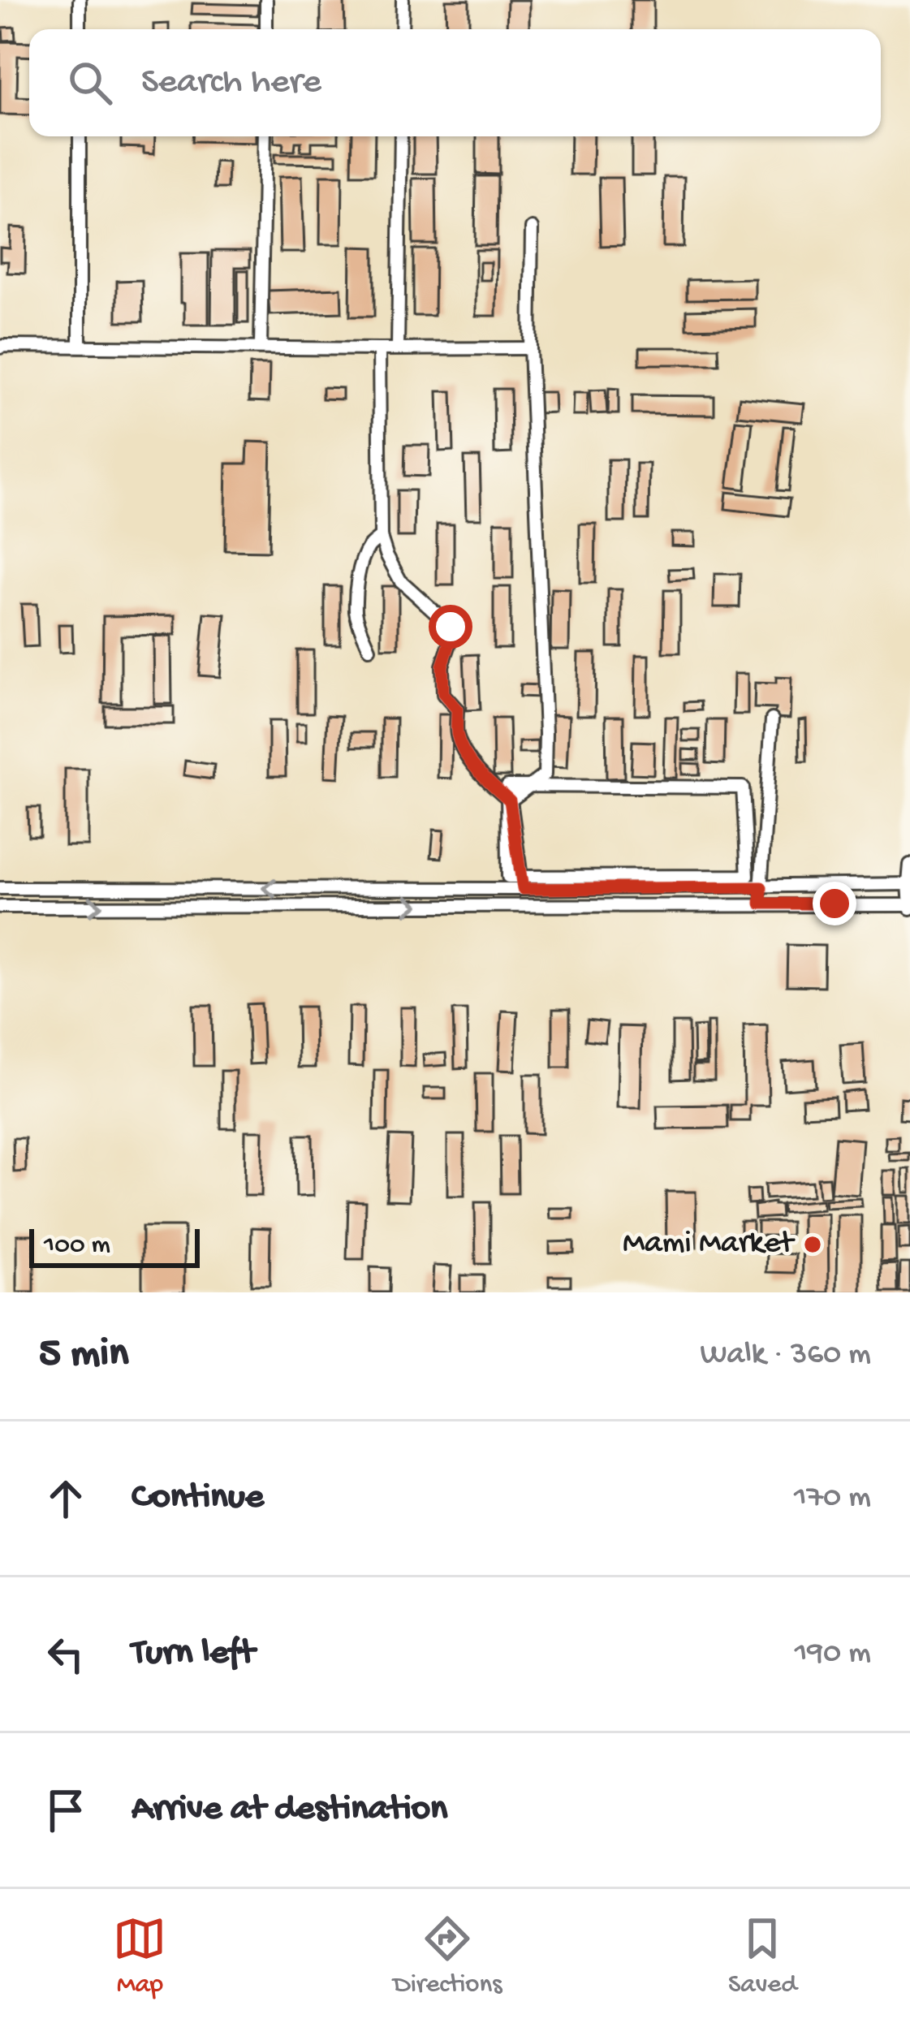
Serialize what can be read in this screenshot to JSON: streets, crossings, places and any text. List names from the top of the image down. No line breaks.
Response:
{"places":["Mami Market"],"scale_bar":"100 m","page":{"search":"Search here","scale":"100 m","heading":["5 min","Walk · 360 m"],"list":[["Continue","170 m"],["Turn left","190 m"],"Arrive at destination"],"nav":["Map","Directions","Saved"]}}
